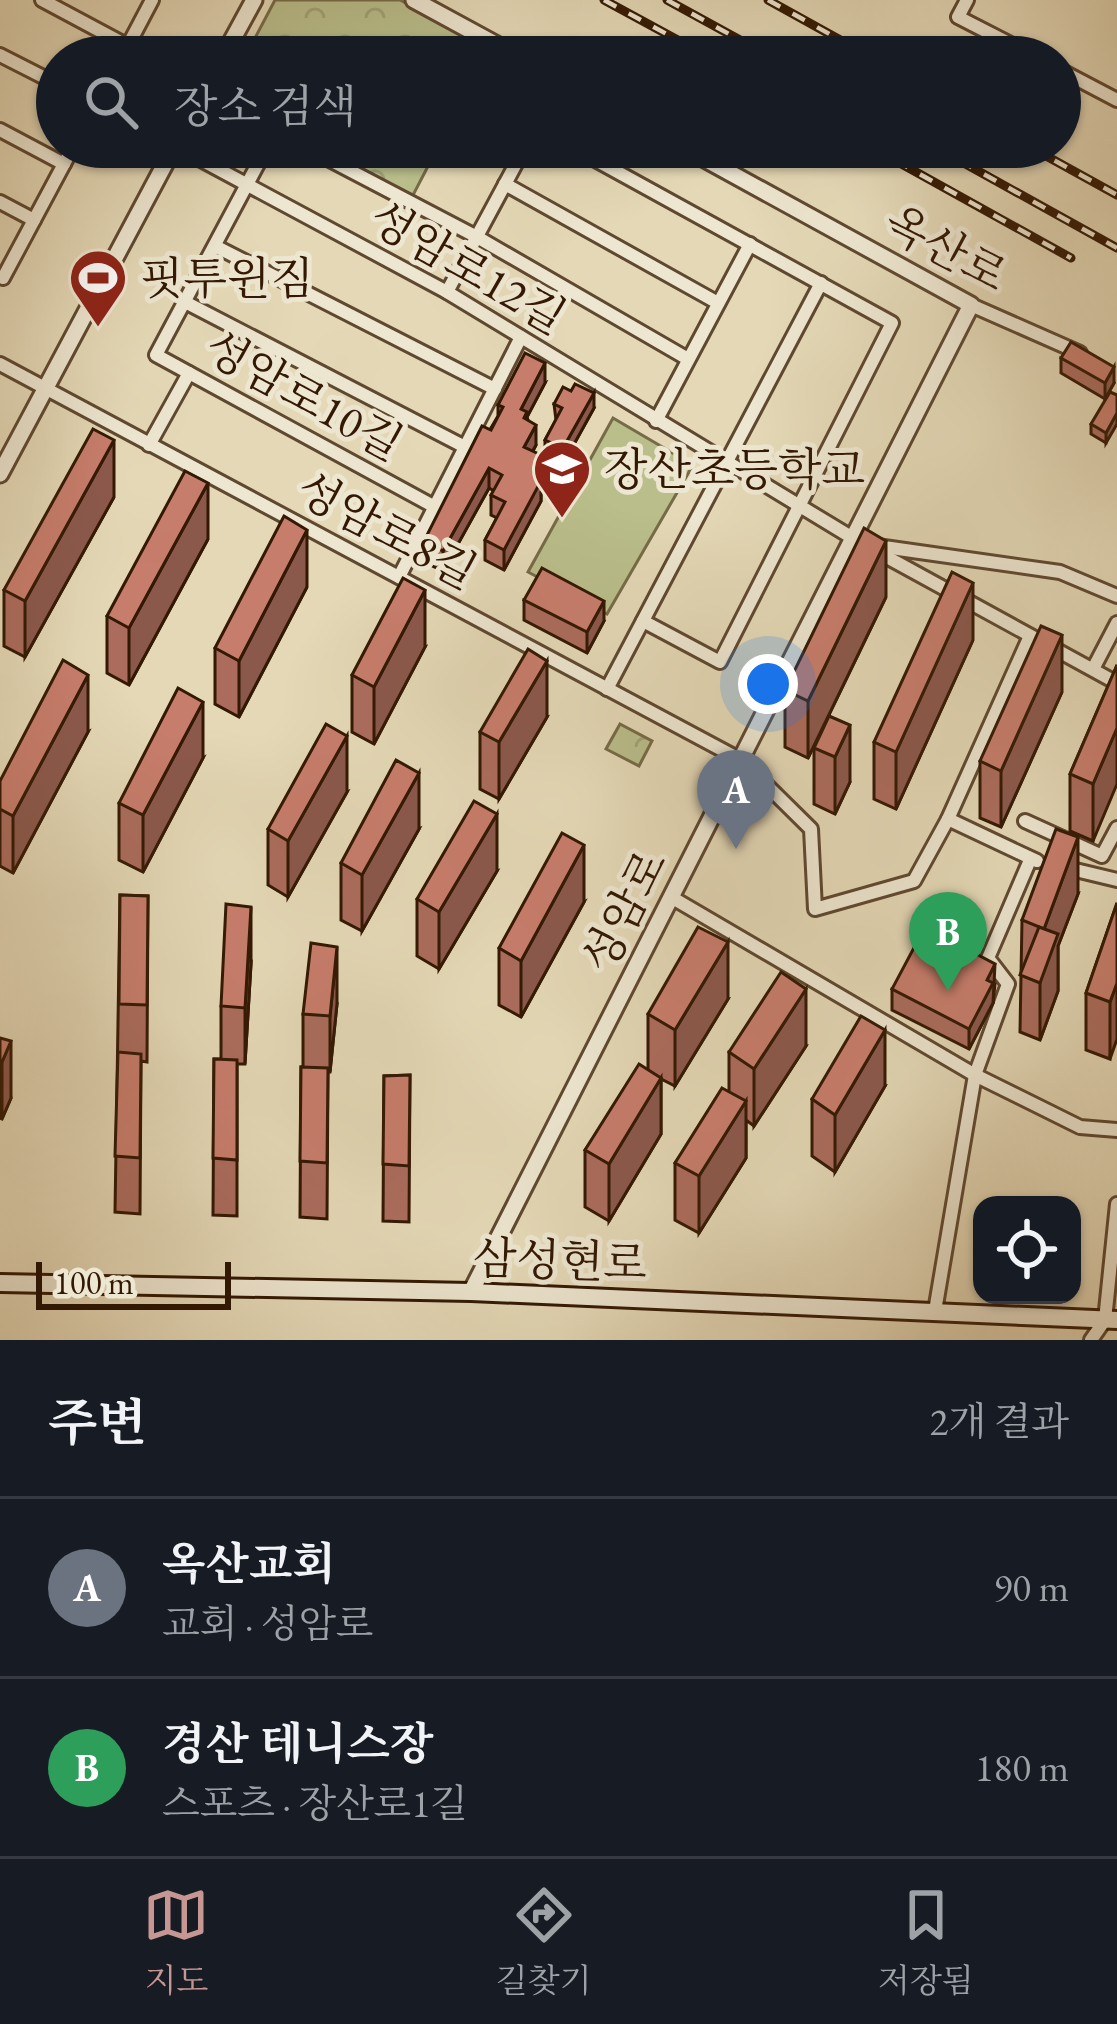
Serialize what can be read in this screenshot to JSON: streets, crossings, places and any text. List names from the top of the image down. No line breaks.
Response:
{"streets":{"main road":["삼성현로"],"street":["옥산로","성암로12길","성암로10길","성암로8길","성암로"]},"crossings":[["옥산로","성암로"],["성암로12길","성암로10길"],["성암로12길","성암로"],["성암로8길","성암로"],["성암로","삼성현로"]],"places":{"sports":["핏투윈짐"],"school or university":["장산초등학교"]},"scale_bar":"100 m","page":{"search":"장소 검색","pins":["A","B"],"scale":"100 m","heading":["주변","2개 결과"],"list":[{"mark":"A","name":"옥산교회","note":"교회 · 성암로","value":"90 m"},{"mark":"B","name":"경산 테니스장","note":"스포츠 · 장산로1길","value":"180 m"}],"nav":["지도","길찾기","저장됨"]}}
